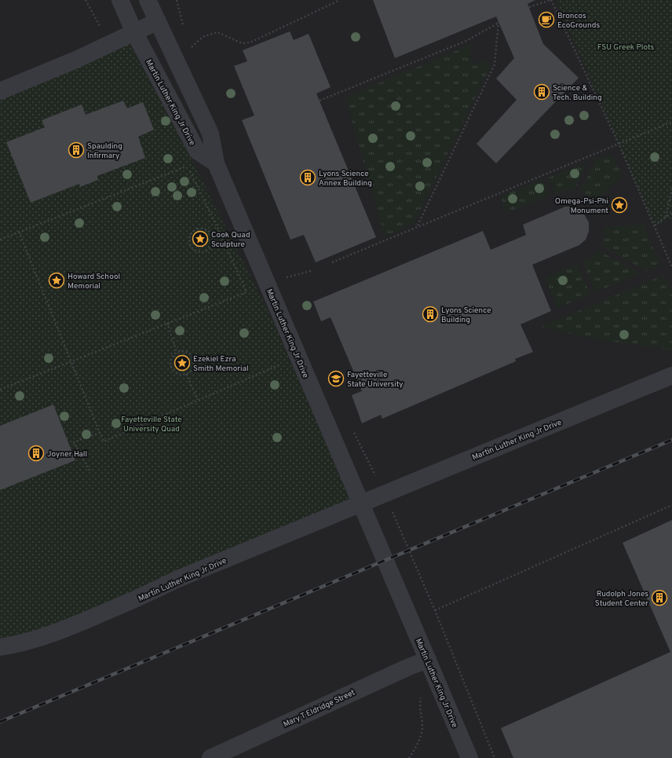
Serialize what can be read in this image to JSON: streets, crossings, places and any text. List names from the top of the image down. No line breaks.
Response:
{"streets":{"street":["Martin Luther King Jr Drive","Mary T Eldridge Street"]},"crossings":[["Martin Luther King Jr Drive","Mary T Eldridge Street"]],"parks":["FSU Greek Plots","Fayetteville State University Quad"],"places":{"cafe":["Broncos EcoGrounds"],"building":["Science & Tech. Building","Spaulding Infirmary","Lyons Science Annex Building","Lyons Science Building","Joyner Hall","Rudolph Jones Student Center"],"place":["Omega-Psi-Phi Monument","Cook Quad Sculpture","Howard School Memorial","Ezekiel Ezra Smith Memorial"],"school or university":["Fayetteville State University"]}}
